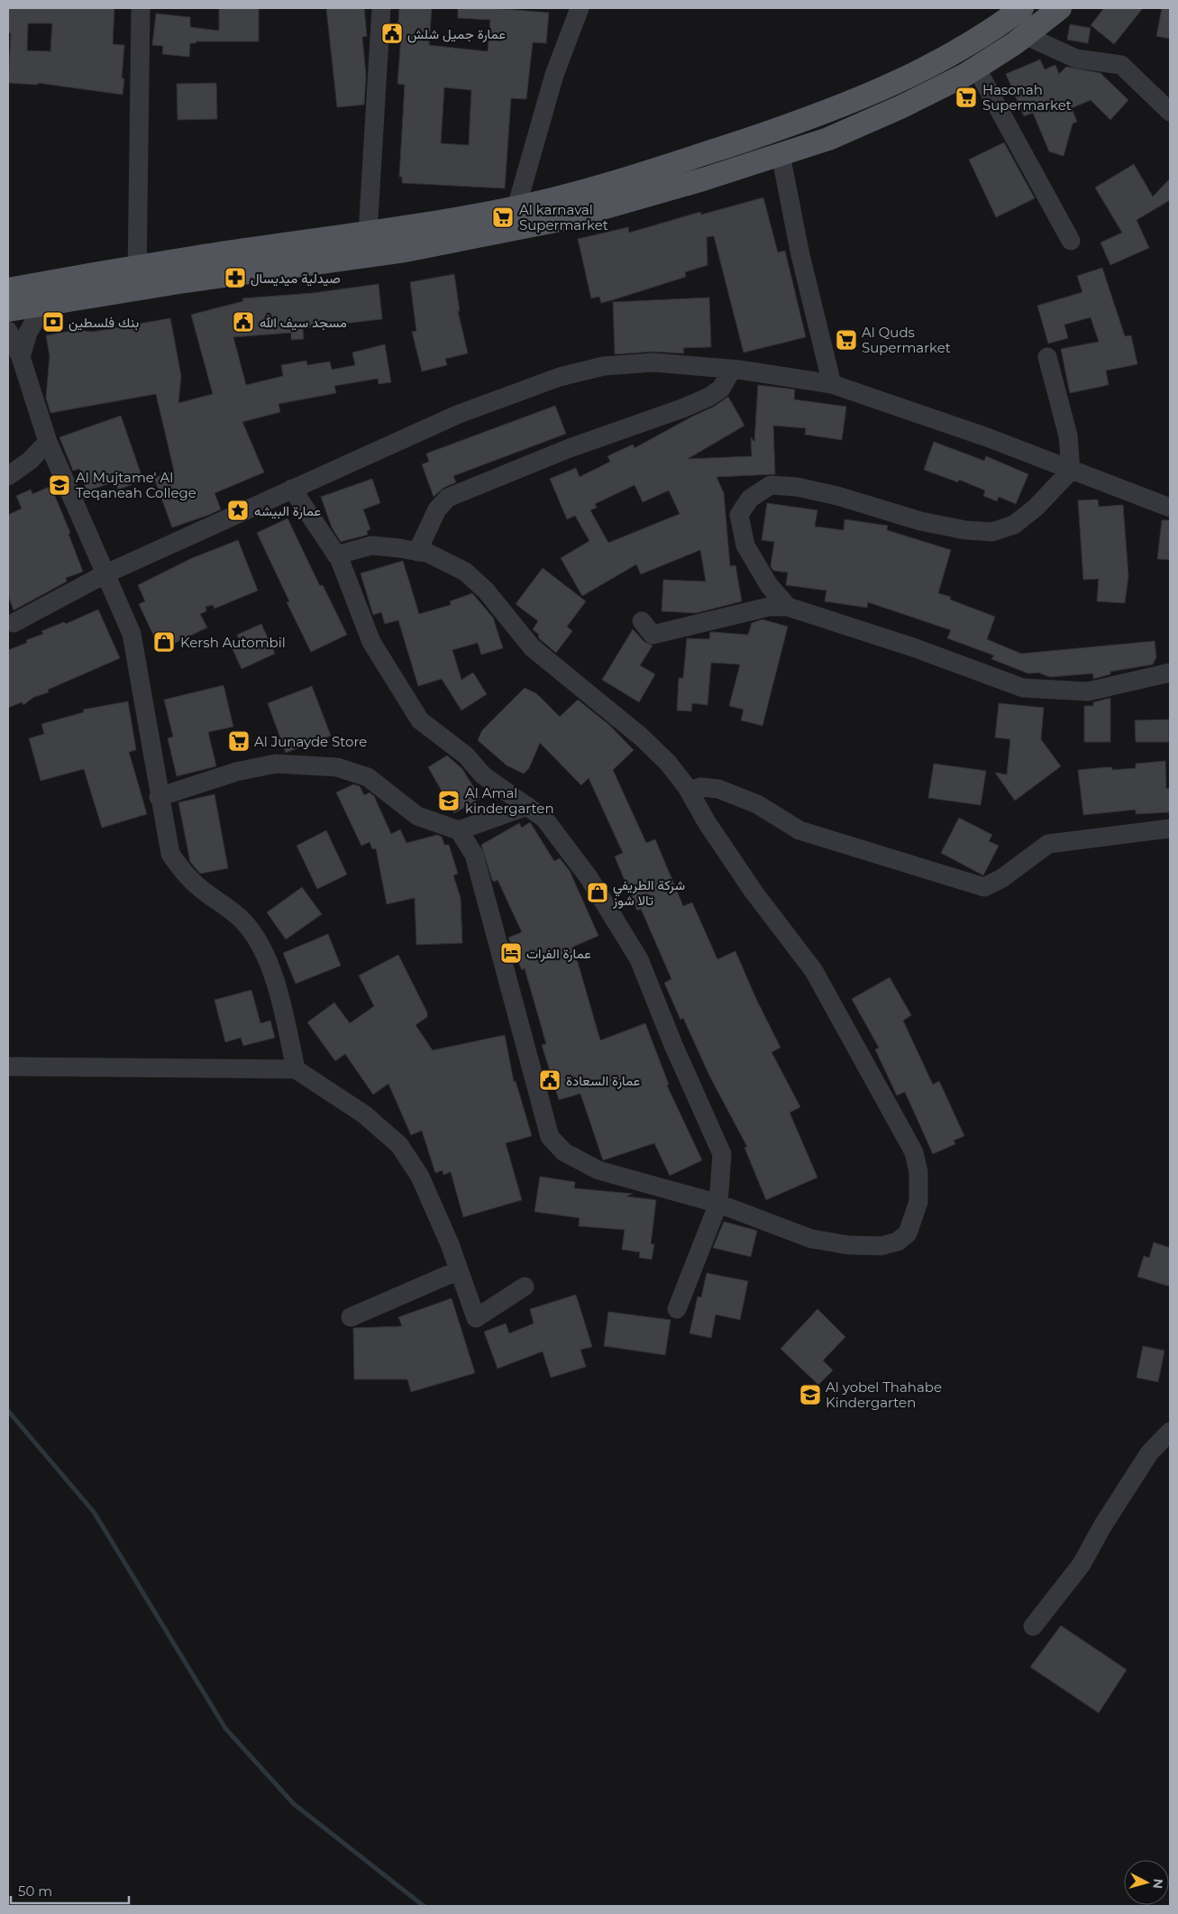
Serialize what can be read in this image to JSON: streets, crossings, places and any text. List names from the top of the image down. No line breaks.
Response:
{"places":{"public building":["عمارة جميل شلش","مسجد سيف الله","عمارة السعادة"],"supermarket":["Hasonah Supermarket","Al karnaval Supermarket","Al Quds Supermarket","Al Junayde Store"],"pharmacy":["صيدلية ميديسال"],"bank":["بنك فلسطين"],"school or university":["Al Mujtame' Al Teqaneah College","Al Amal kindergarten","Al yobel Thahabe Kindergarten"],"place":["عمارة البيشه"],"shop":["Kersh Autombil","شركة الطريفي تالا شوز"],"hotel":["عمارة الفرات"]},"scale_bar":"50 m","north":"right"}
